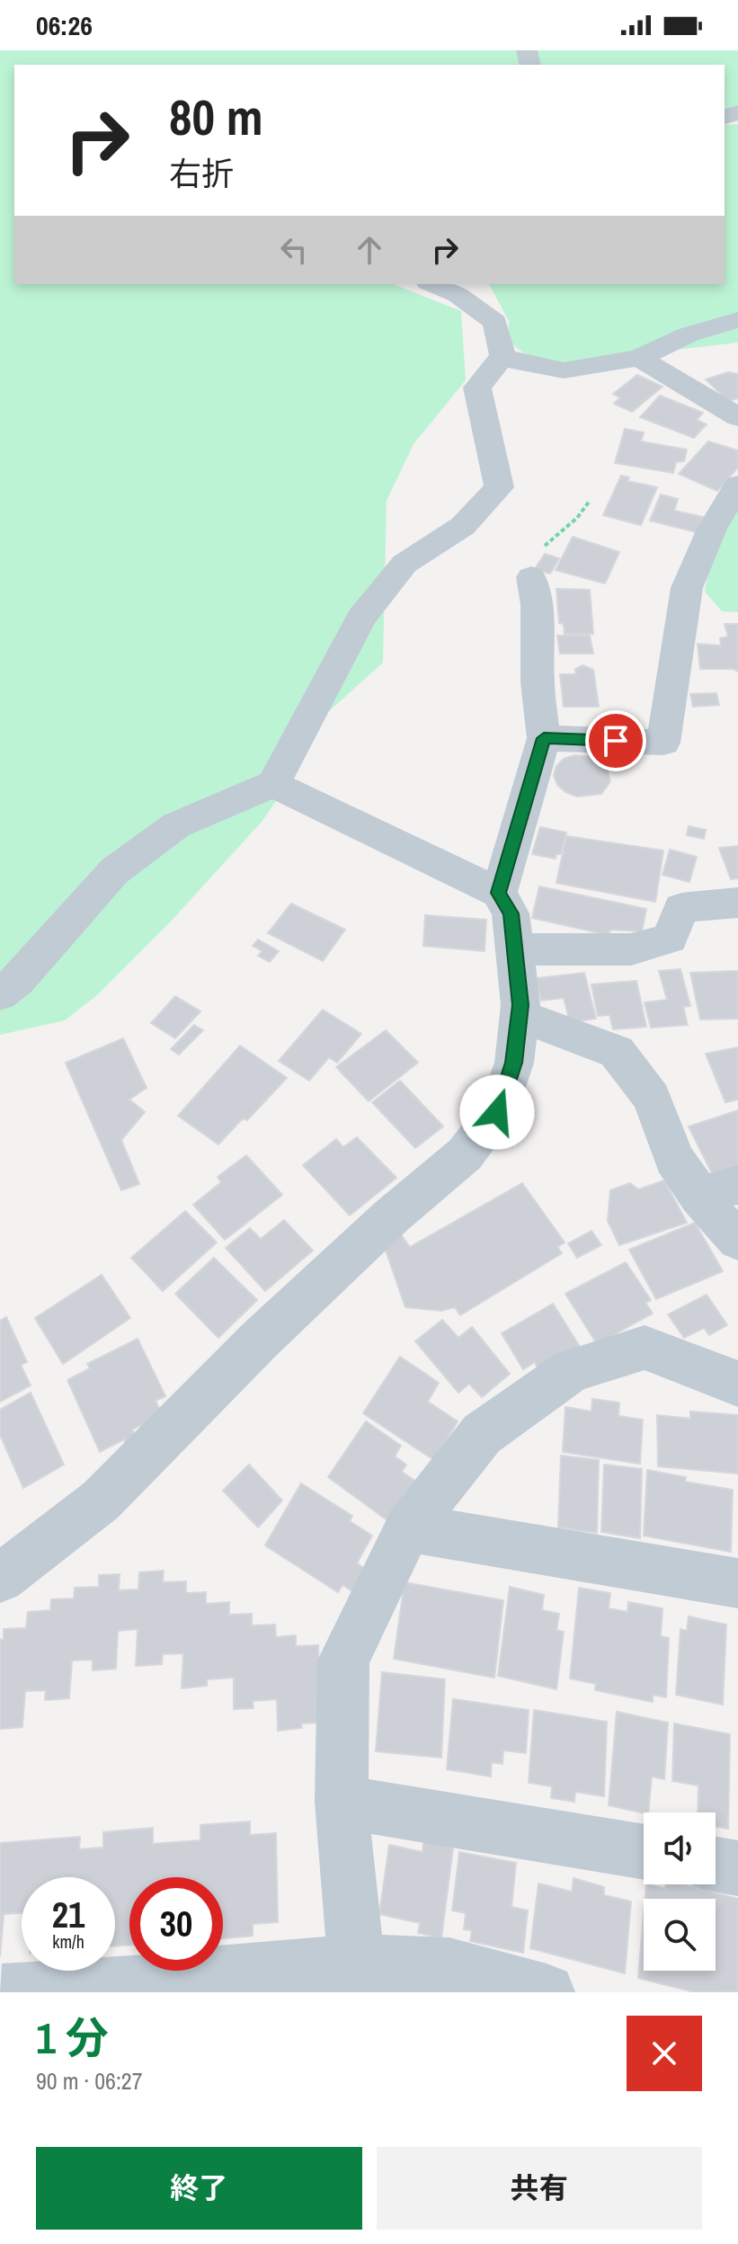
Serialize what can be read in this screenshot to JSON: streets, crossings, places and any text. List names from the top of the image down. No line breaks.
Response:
{"page":{"status":"06:26","turn":["80 m","右折"],"speed":"21 km/h","limit":"30","heading":["1 分","90 m · 06:27"],"buttons":["終了","共有"]}}
